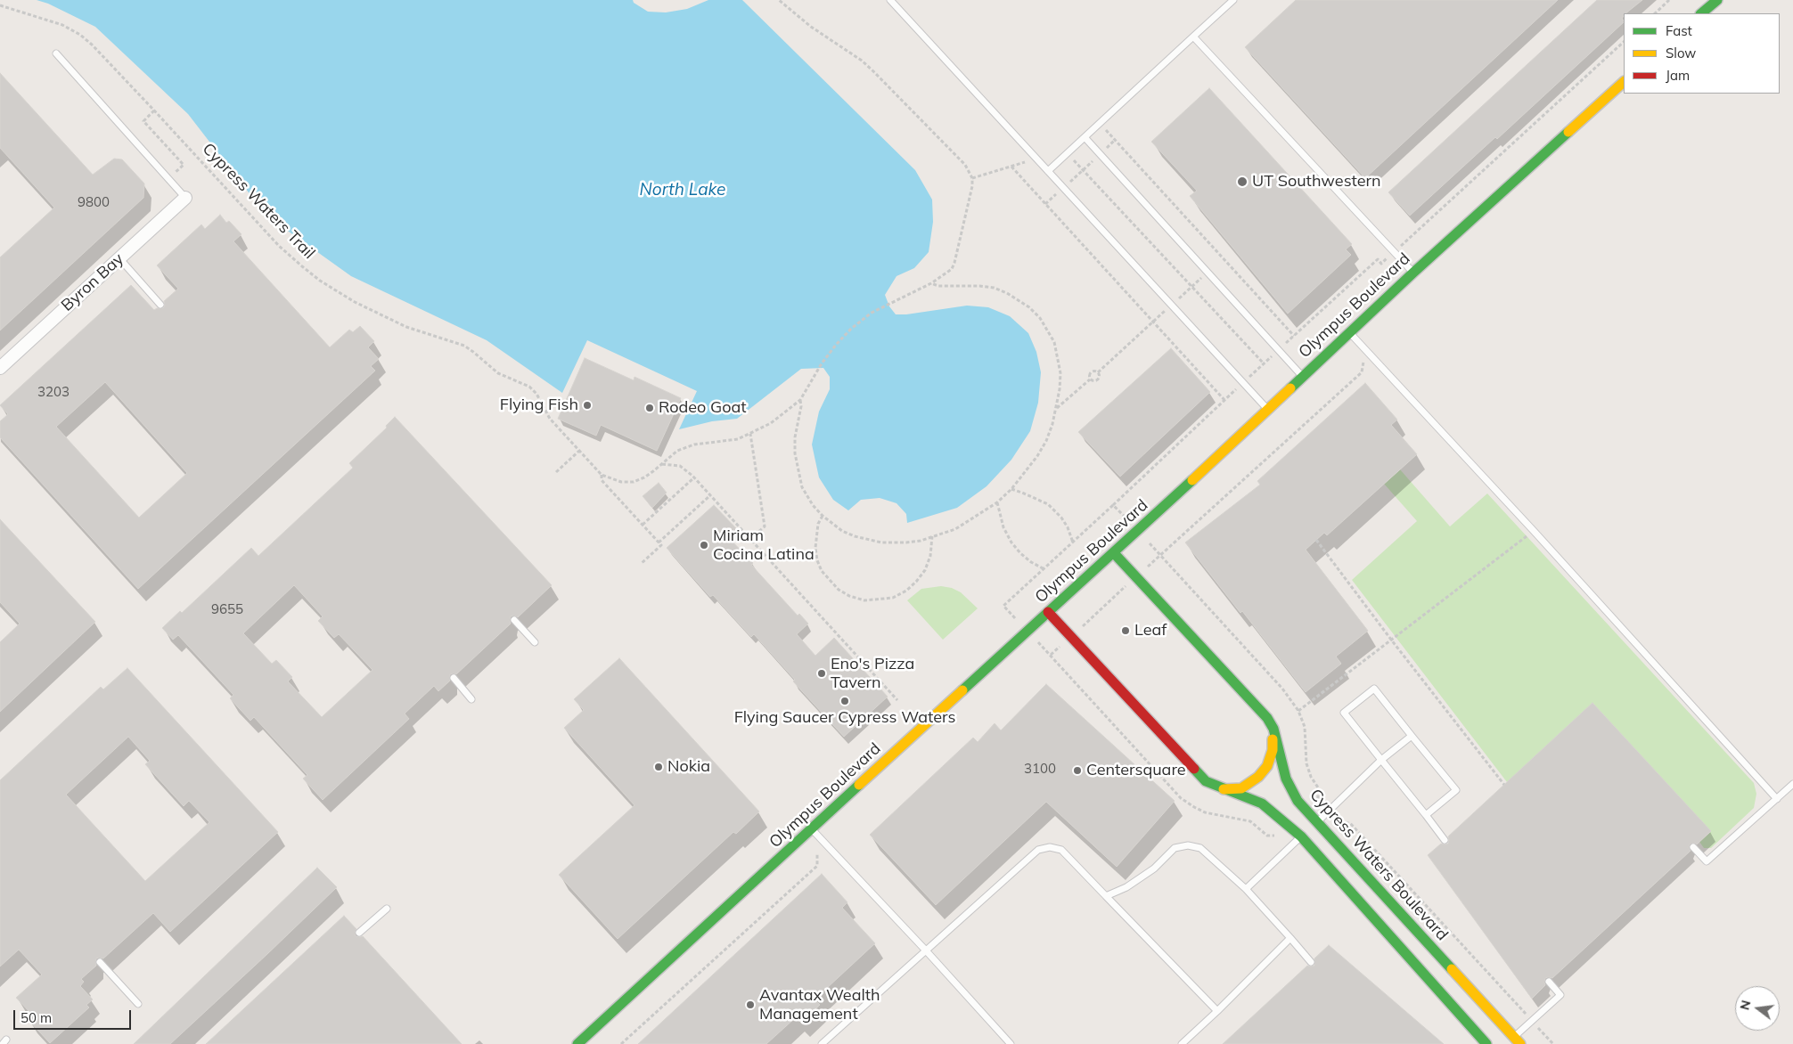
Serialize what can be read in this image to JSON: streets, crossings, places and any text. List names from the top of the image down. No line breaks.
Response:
{"streets":{"street":["Byron Bay","Olympus Boulevard","Cypress Waters Boulevard"],"path":["Cypress Waters Trail"]},"crossings":[["Olympus Boulevard","Cypress Waters Boulevard"]],"water":["North Lake"],"places":["UT Southwestern","Flying Fish","Rodeo Goat","Miriam Cocina Latina","Leaf","Eno's Pizza Tavern","Flying Saucer Cypress Waters","Nokia","Centersquare","Avantax Wealth Management"],"house_numbers":["9800","3203","9655","3100"],"legend":["Fast","Slow","Jam"],"scale_bar":"50 m","north":"left"}
